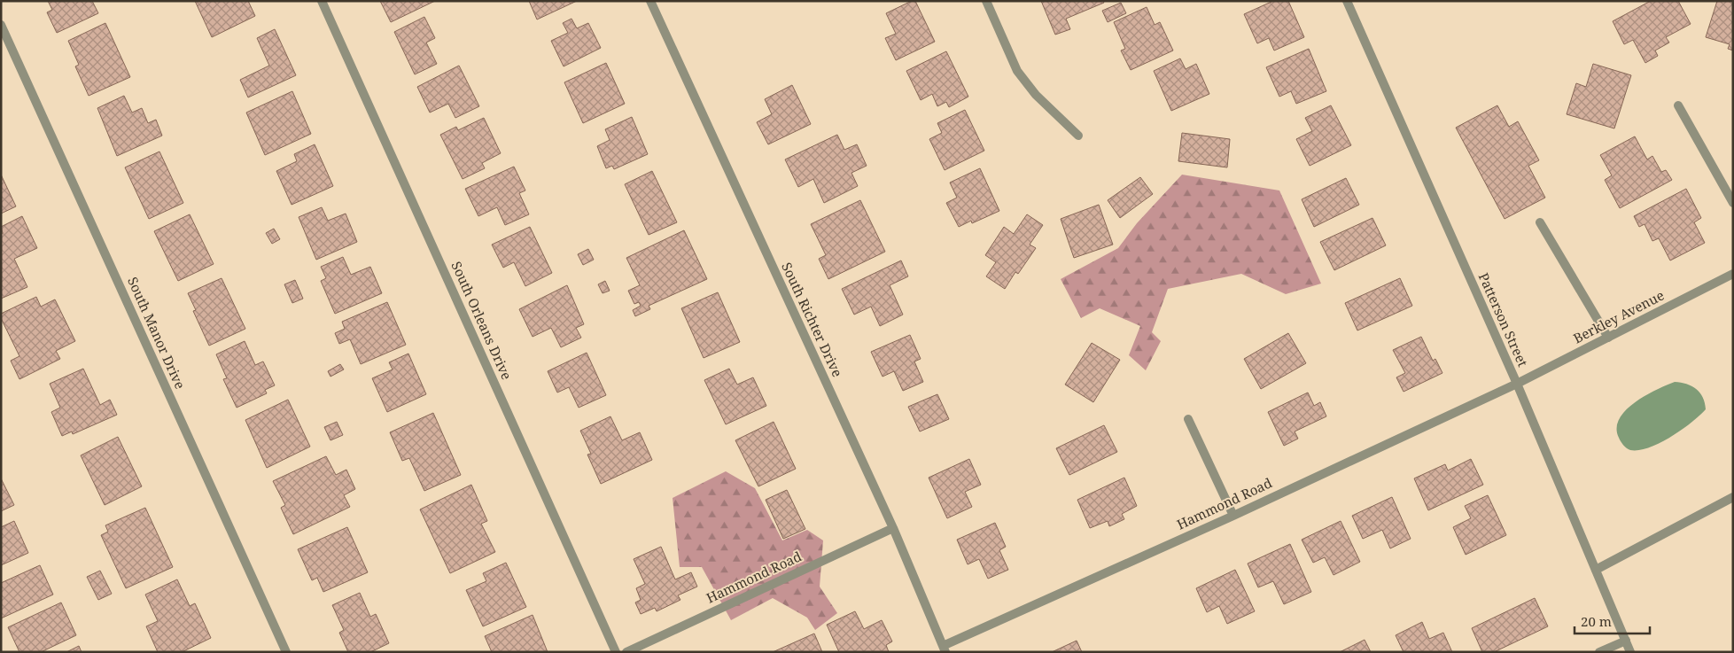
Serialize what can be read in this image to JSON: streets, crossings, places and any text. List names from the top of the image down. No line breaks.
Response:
{"streets":{"street":["Berkley Avenue","South Richter Drive","Patterson Street","South Orleans Drive","South Manor Drive","Hammond Road"]},"crossings":[["Berkley Avenue","Patterson Street"],["Berkley Avenue","Hammond Road"],["South Richter Drive","Hammond Road"],["Patterson Street","Hammond Road"]],"scale_bar":"20 m"}
